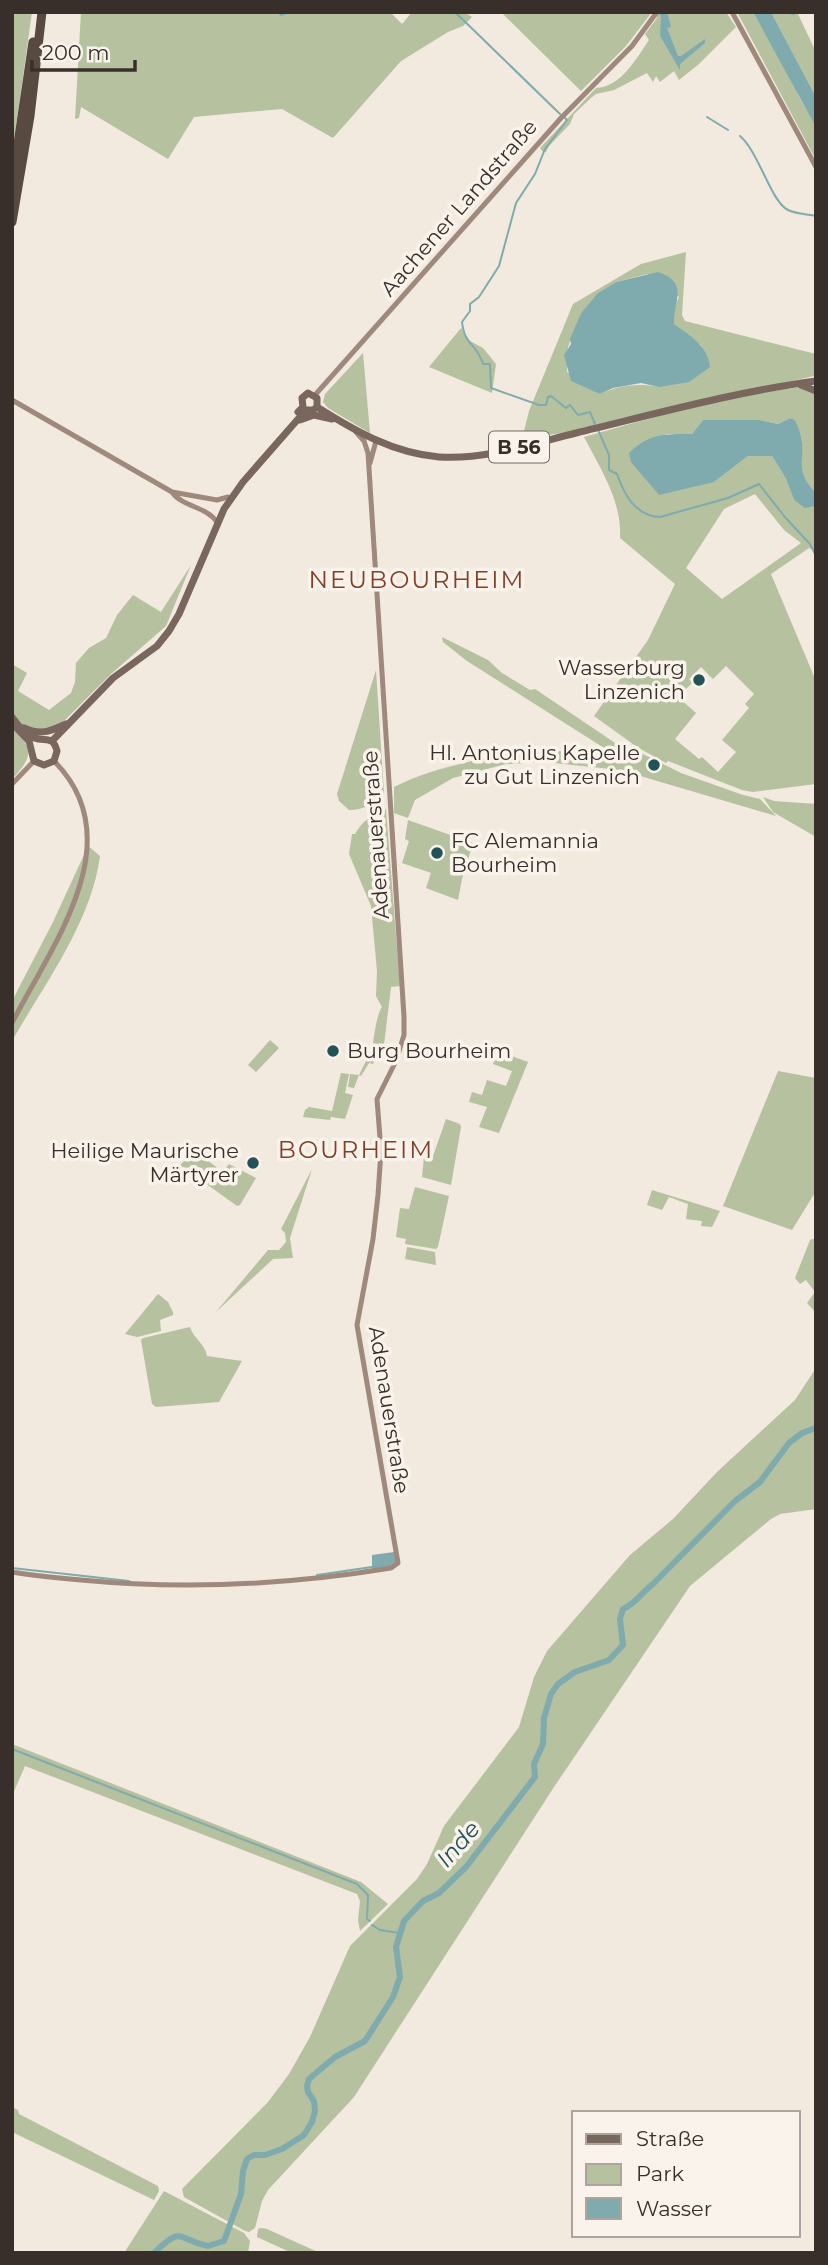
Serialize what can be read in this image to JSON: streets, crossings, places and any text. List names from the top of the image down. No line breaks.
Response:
{"streets":{"main road":["B 56"],"street":["Aachener Landstraße","Adenauerstraße"]},"crossings":[["Aachener Landstraße","B 56"]],"districts":["NEUBOURHEIM","BOURHEIM"],"water":["Inde"],"places":["Wasserburg Linzenich","Hl. Antonius Kapelle zu Gut Linzenich","FC Alemannia Bourheim","Burg Bourheim","Heilige Maurische Märtyrer"],"legend":["Straße","Park","Wasser"],"scale_bar":"200 m"}
